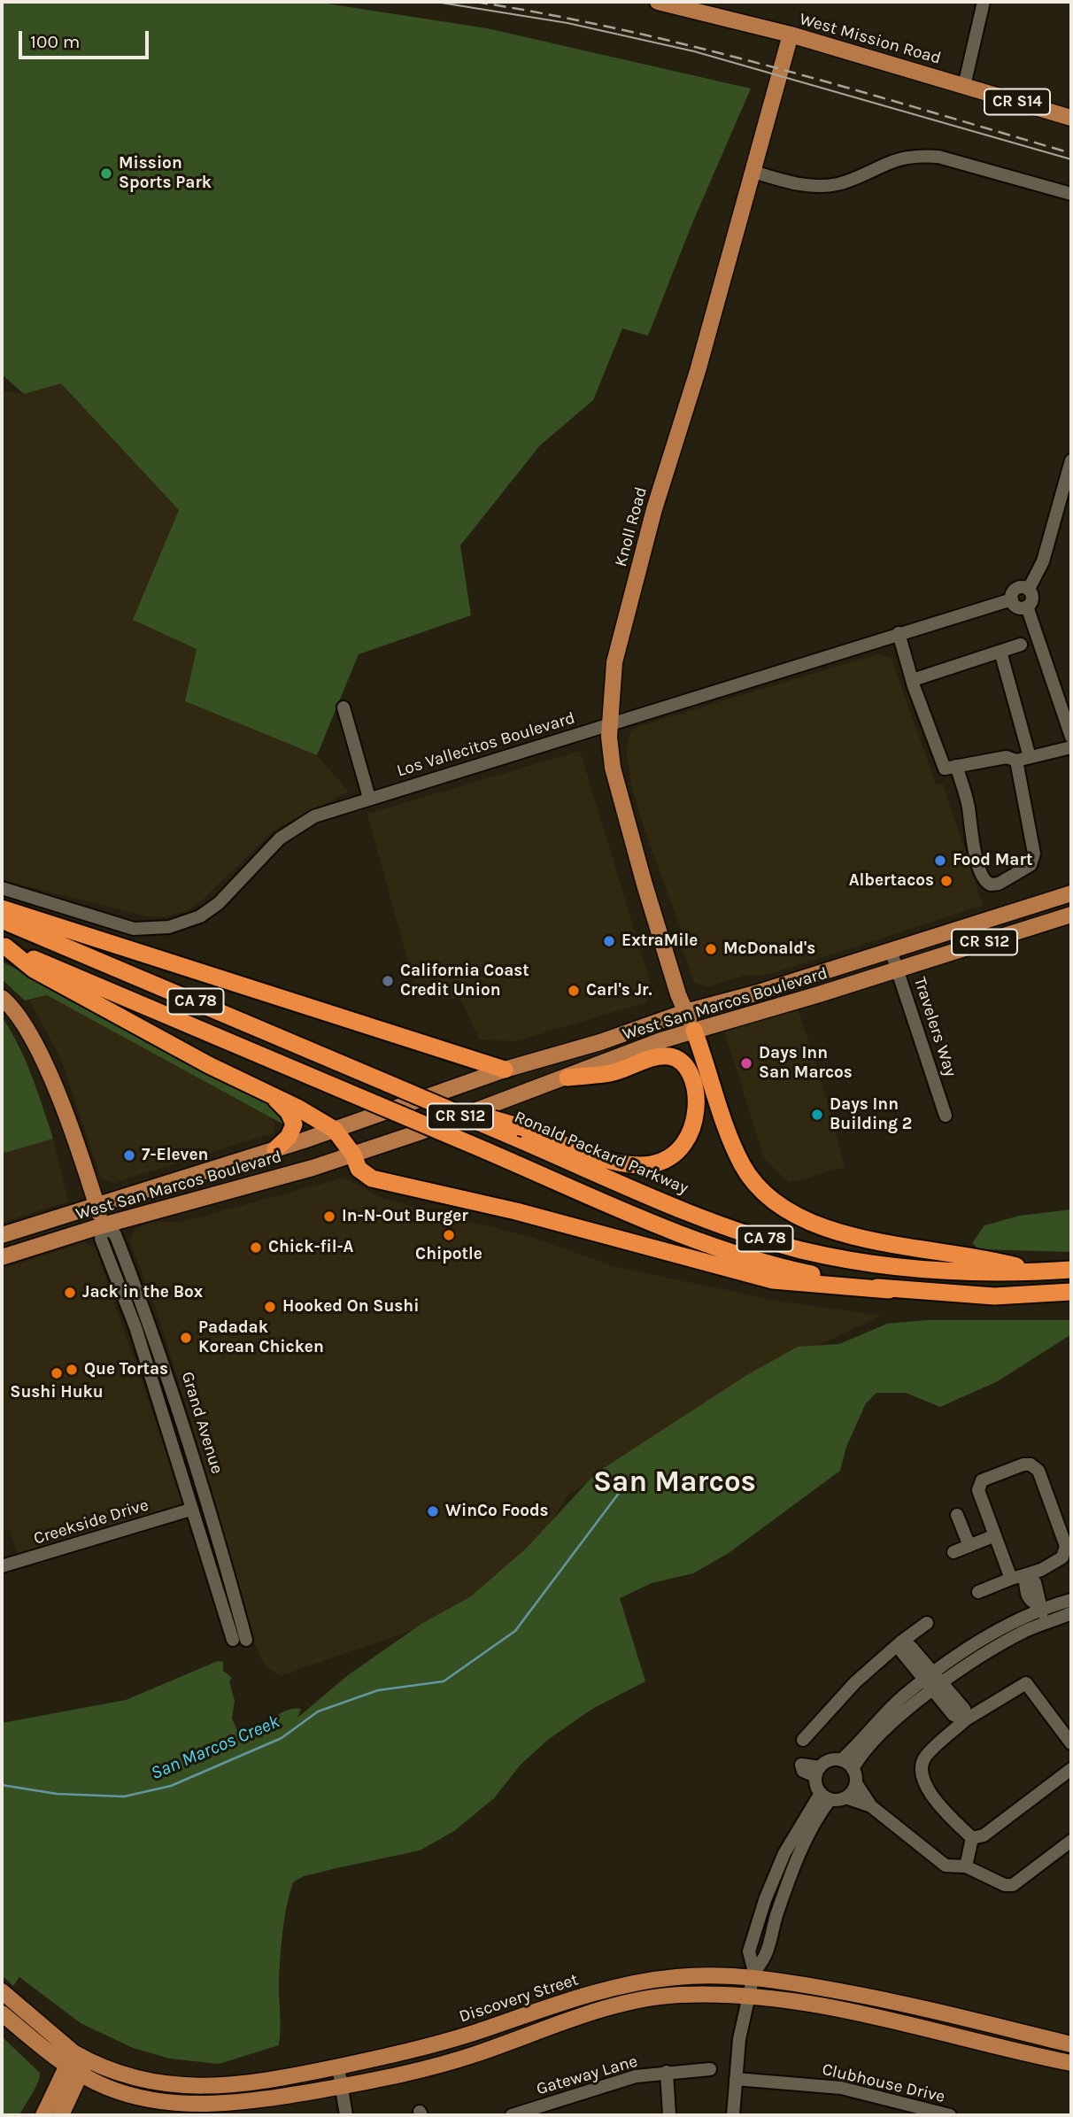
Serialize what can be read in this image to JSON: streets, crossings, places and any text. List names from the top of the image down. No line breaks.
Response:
{"streets":{"highway":["CA 78","Ronald Packard Parkway"],"main road":["West Mission Road","CR S14","Knoll Road","CR S12","West San Marcos Boulevard","Grand Avenue","Discovery Street"],"street":["Los Vallecitos Boulevard","Travelers Way","Creekside Drive","Gateway Lane","Clubhouse Drive"]},"crossings":[["West Mission Road","Knoll Road"],["Knoll Road","Los Vallecitos Boulevard"],["Knoll Road","West San Marcos Boulevard"],["West San Marcos Boulevard","Travelers Way"],["West San Marcos Boulevard","Grand Avenue"],["Grand Avenue","Creekside Drive"]],"districts":["San Marcos"],"water":["San Marcos Creek"],"places":["Mission Sports Park","Food Mart","Albertacos","ExtraMile","McDonald's","California Coast Credit Union","Carl's Jr.","Days Inn San Marcos","Days Inn Building 2","7-Eleven","In-N-Out Burger","Chipotle","Chick-fil-A","Jack in the Box","Hooked On Sushi","Padadak Korean Chicken","Que Tortas","Sushi Huku","WinCo Foods"],"scale_bar":"100 m"}
